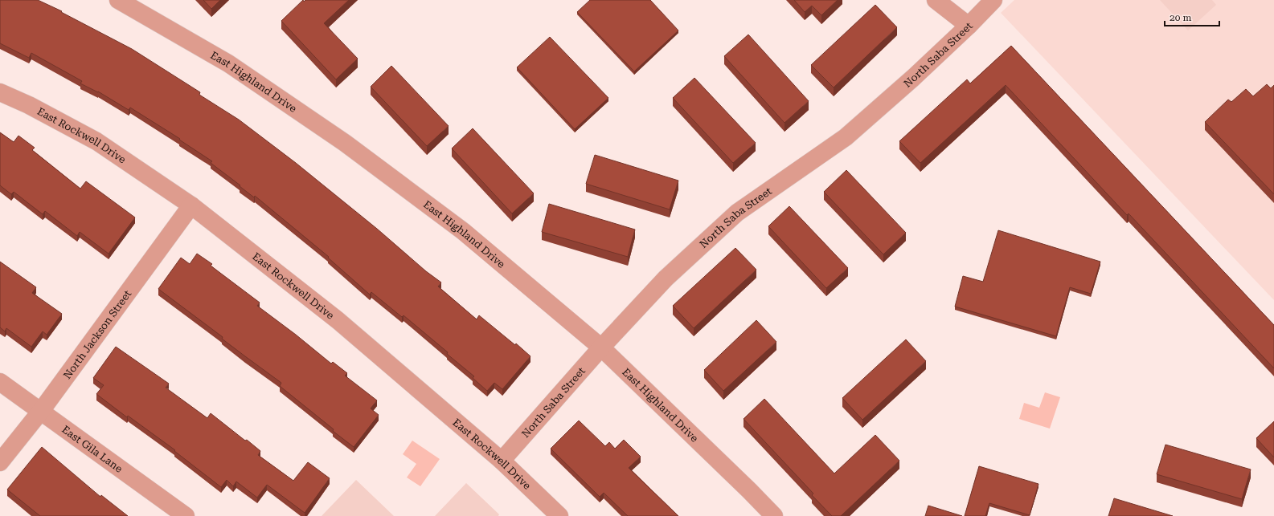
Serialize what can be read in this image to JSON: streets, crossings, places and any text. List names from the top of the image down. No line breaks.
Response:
{"streets":{"street":["North Saba Street","East Highland Drive","East Rockwell Drive","North Jackson Street","East Gila Lane"]},"crossings":[["North Saba Street","East Highland Drive"],["North Saba Street","East Rockwell Drive"],["East Rockwell Drive","North Jackson Street"],["North Jackson Street","East Gila Lane"]],"scale_bar":"20 m"}
